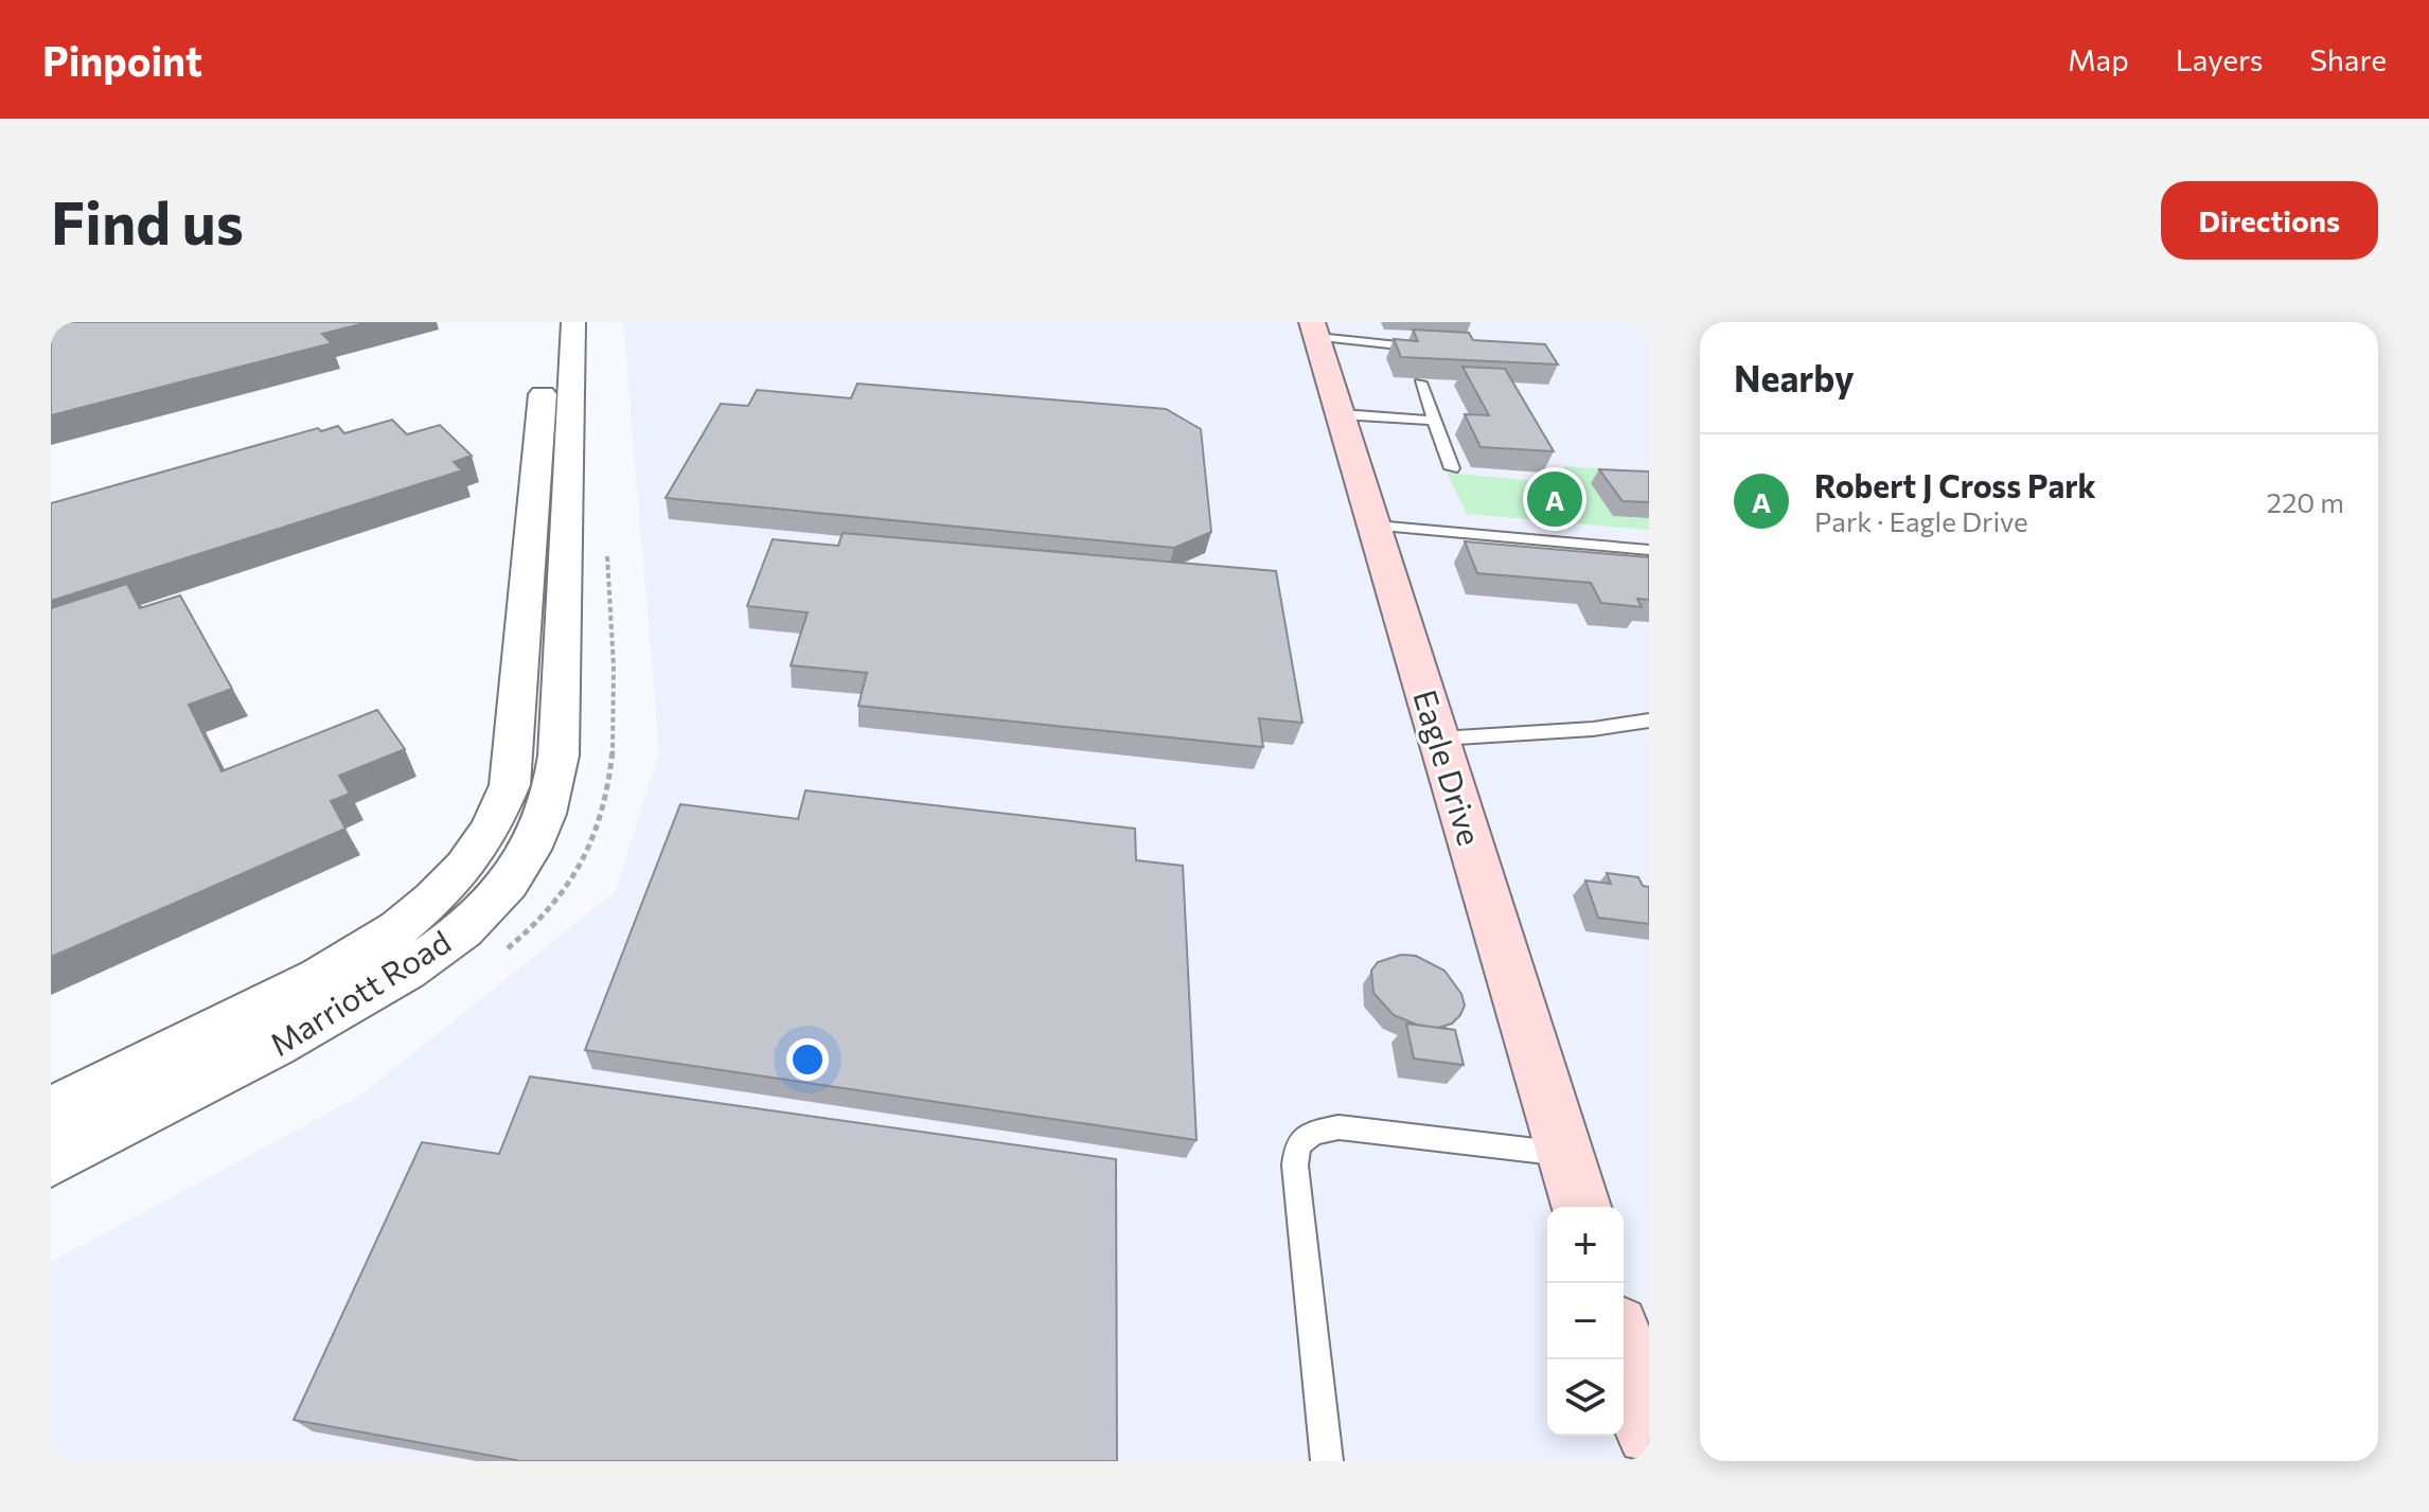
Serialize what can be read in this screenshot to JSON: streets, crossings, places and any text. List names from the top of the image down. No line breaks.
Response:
{"streets":{"street":["Eagle Drive","Marriott Road"]},"page":{"header":"Pinpoint","nav":["Map","Layers","Share"],"buttons":"Directions","title":"Find us","heading":"Nearby","list":[{"mark":"A","name":"Robert J Cross Park","note":"Park · Eagle Drive","value":"220 m"}],"pins":"A","map_buttons":["+","−"]}}
